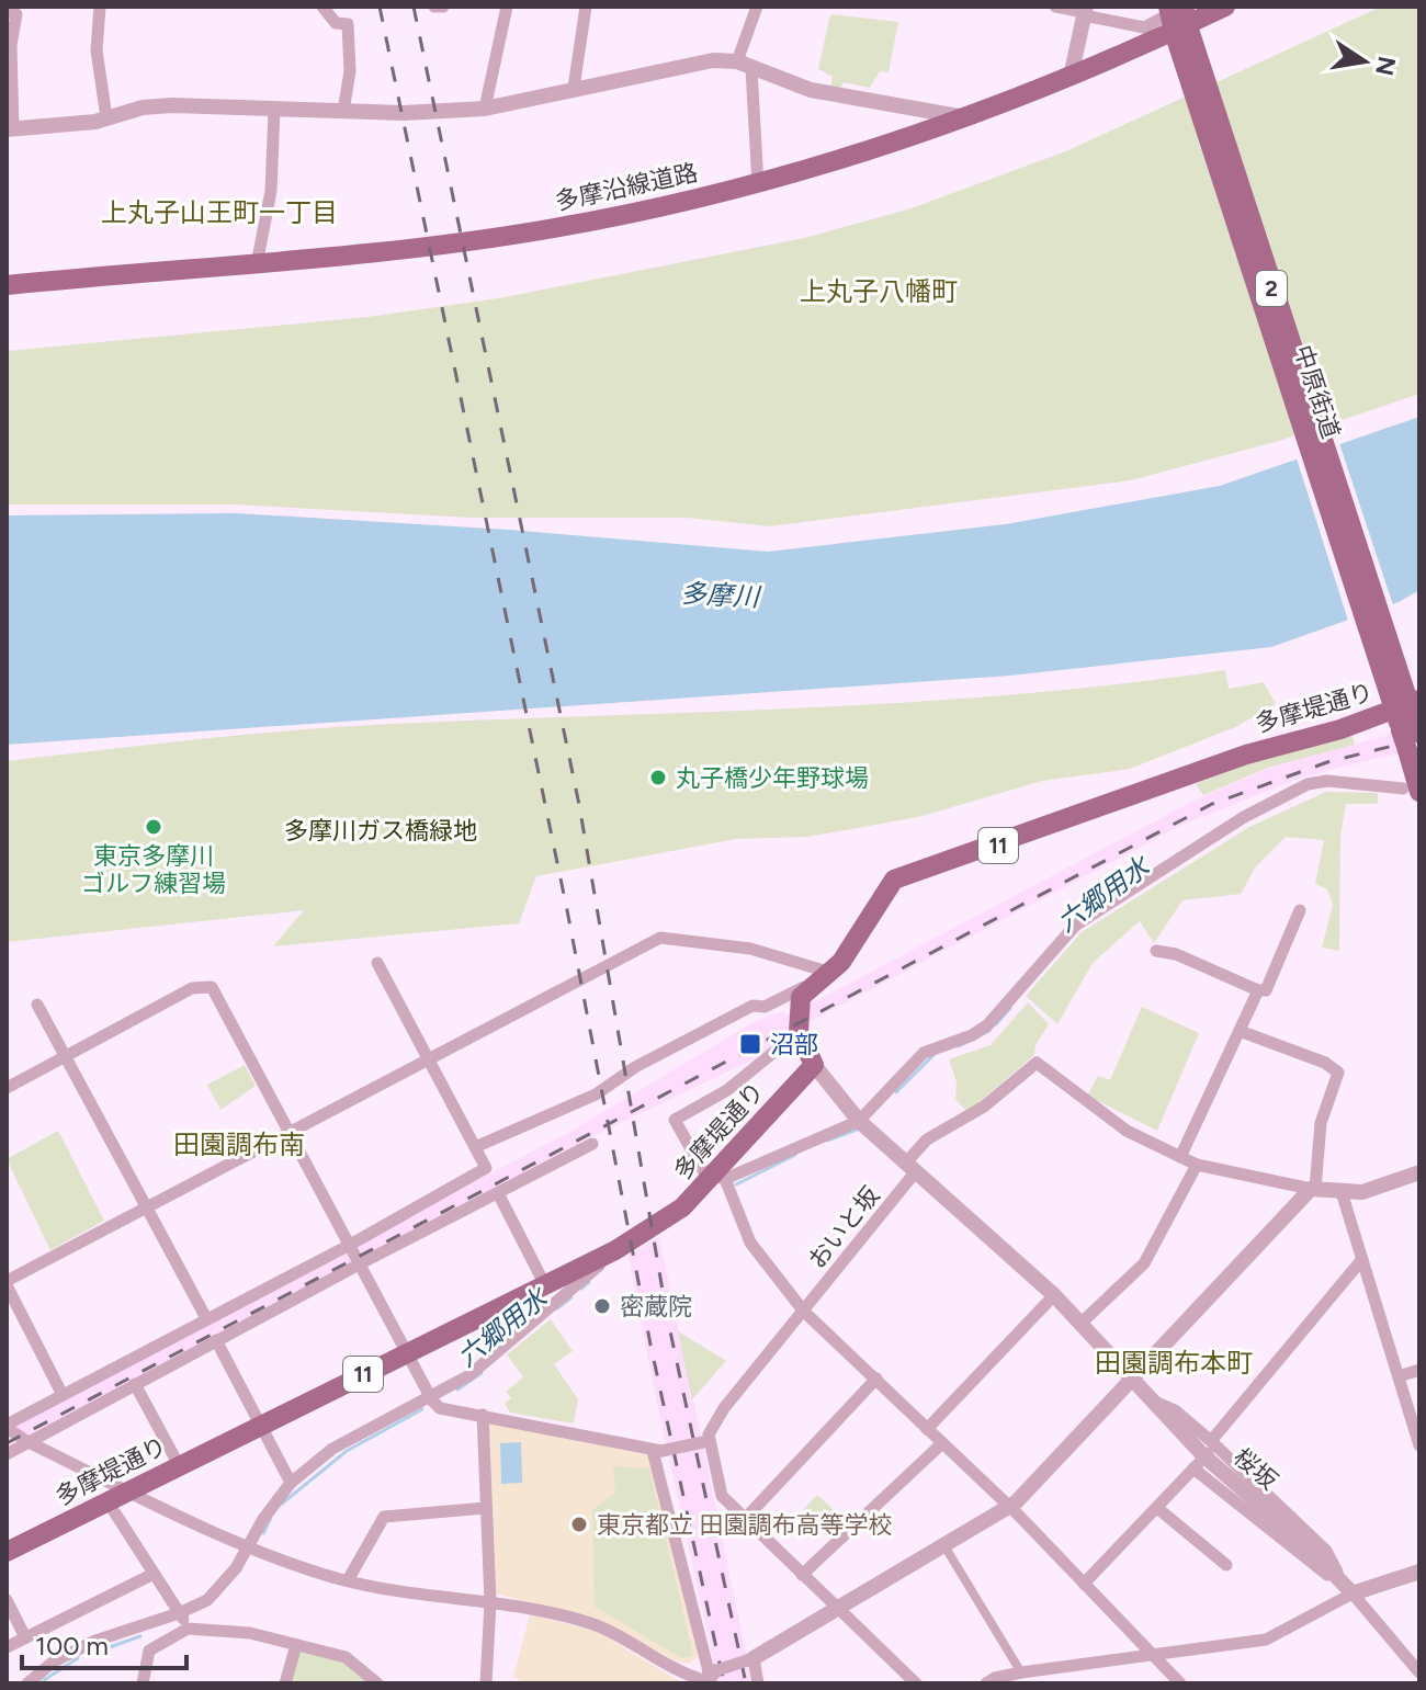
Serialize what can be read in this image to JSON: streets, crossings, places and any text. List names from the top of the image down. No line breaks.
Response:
{"streets":{"main road":["多摩沿線道路","2","中原街道","多摩堤通り","11"],"street":["おいと坂","桜坂"]},"crossings":[["多摩沿線道路","中原街道"],["中原街道","多摩堤通り"],["多摩堤通り","桜坂"],["おいと坂","桜坂"]],"districts":["上丸子山王町一丁目","上丸子八幡町","田園調布南","田園調布本町"],"water":["多摩川","六郷用水"],"parks":["多摩川ガス橋緑地"],"places":{"other":["丸子橋少年野球場","東京多摩川 ゴルフ練習場","密蔵院","東京都立 田園調布高等学校"],"transit":["沼部"]},"scale_bar":"100 m","north":"right"}
